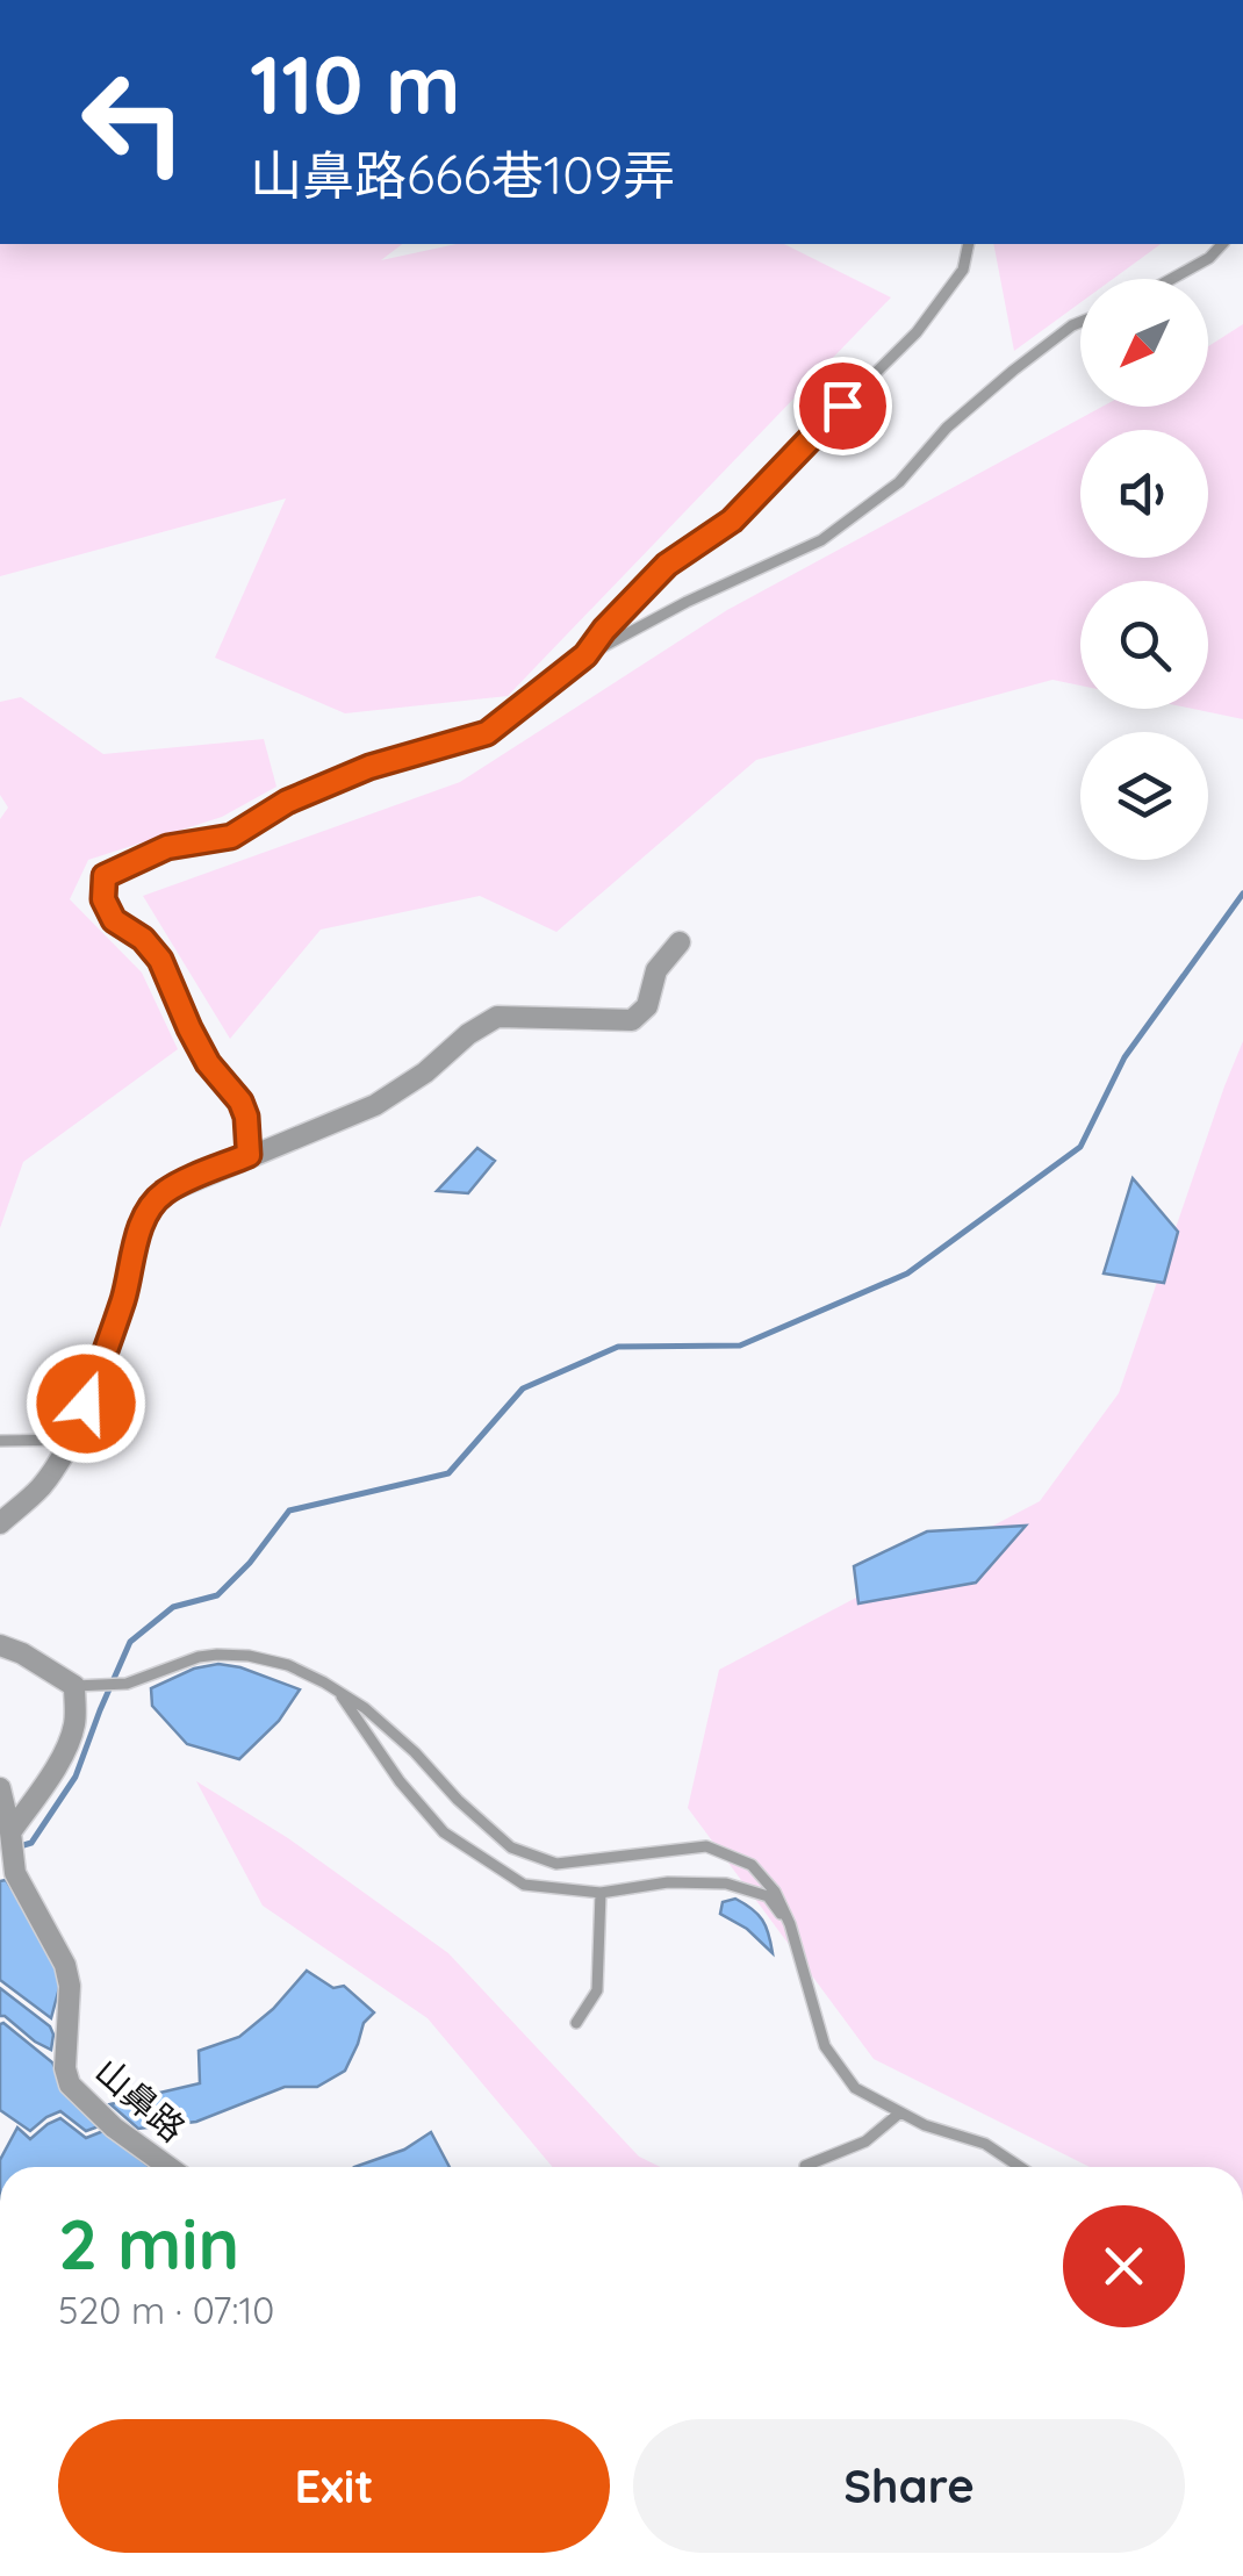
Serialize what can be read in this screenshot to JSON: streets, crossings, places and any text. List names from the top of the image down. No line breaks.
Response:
{"streets":{"street":["山鼻路"]},"north":"bottom left","page":{"turn":["110 m","山鼻路666巷109弄"],"heading":["2 min","520 m · 07:10"],"buttons":["Exit","Share"]}}
